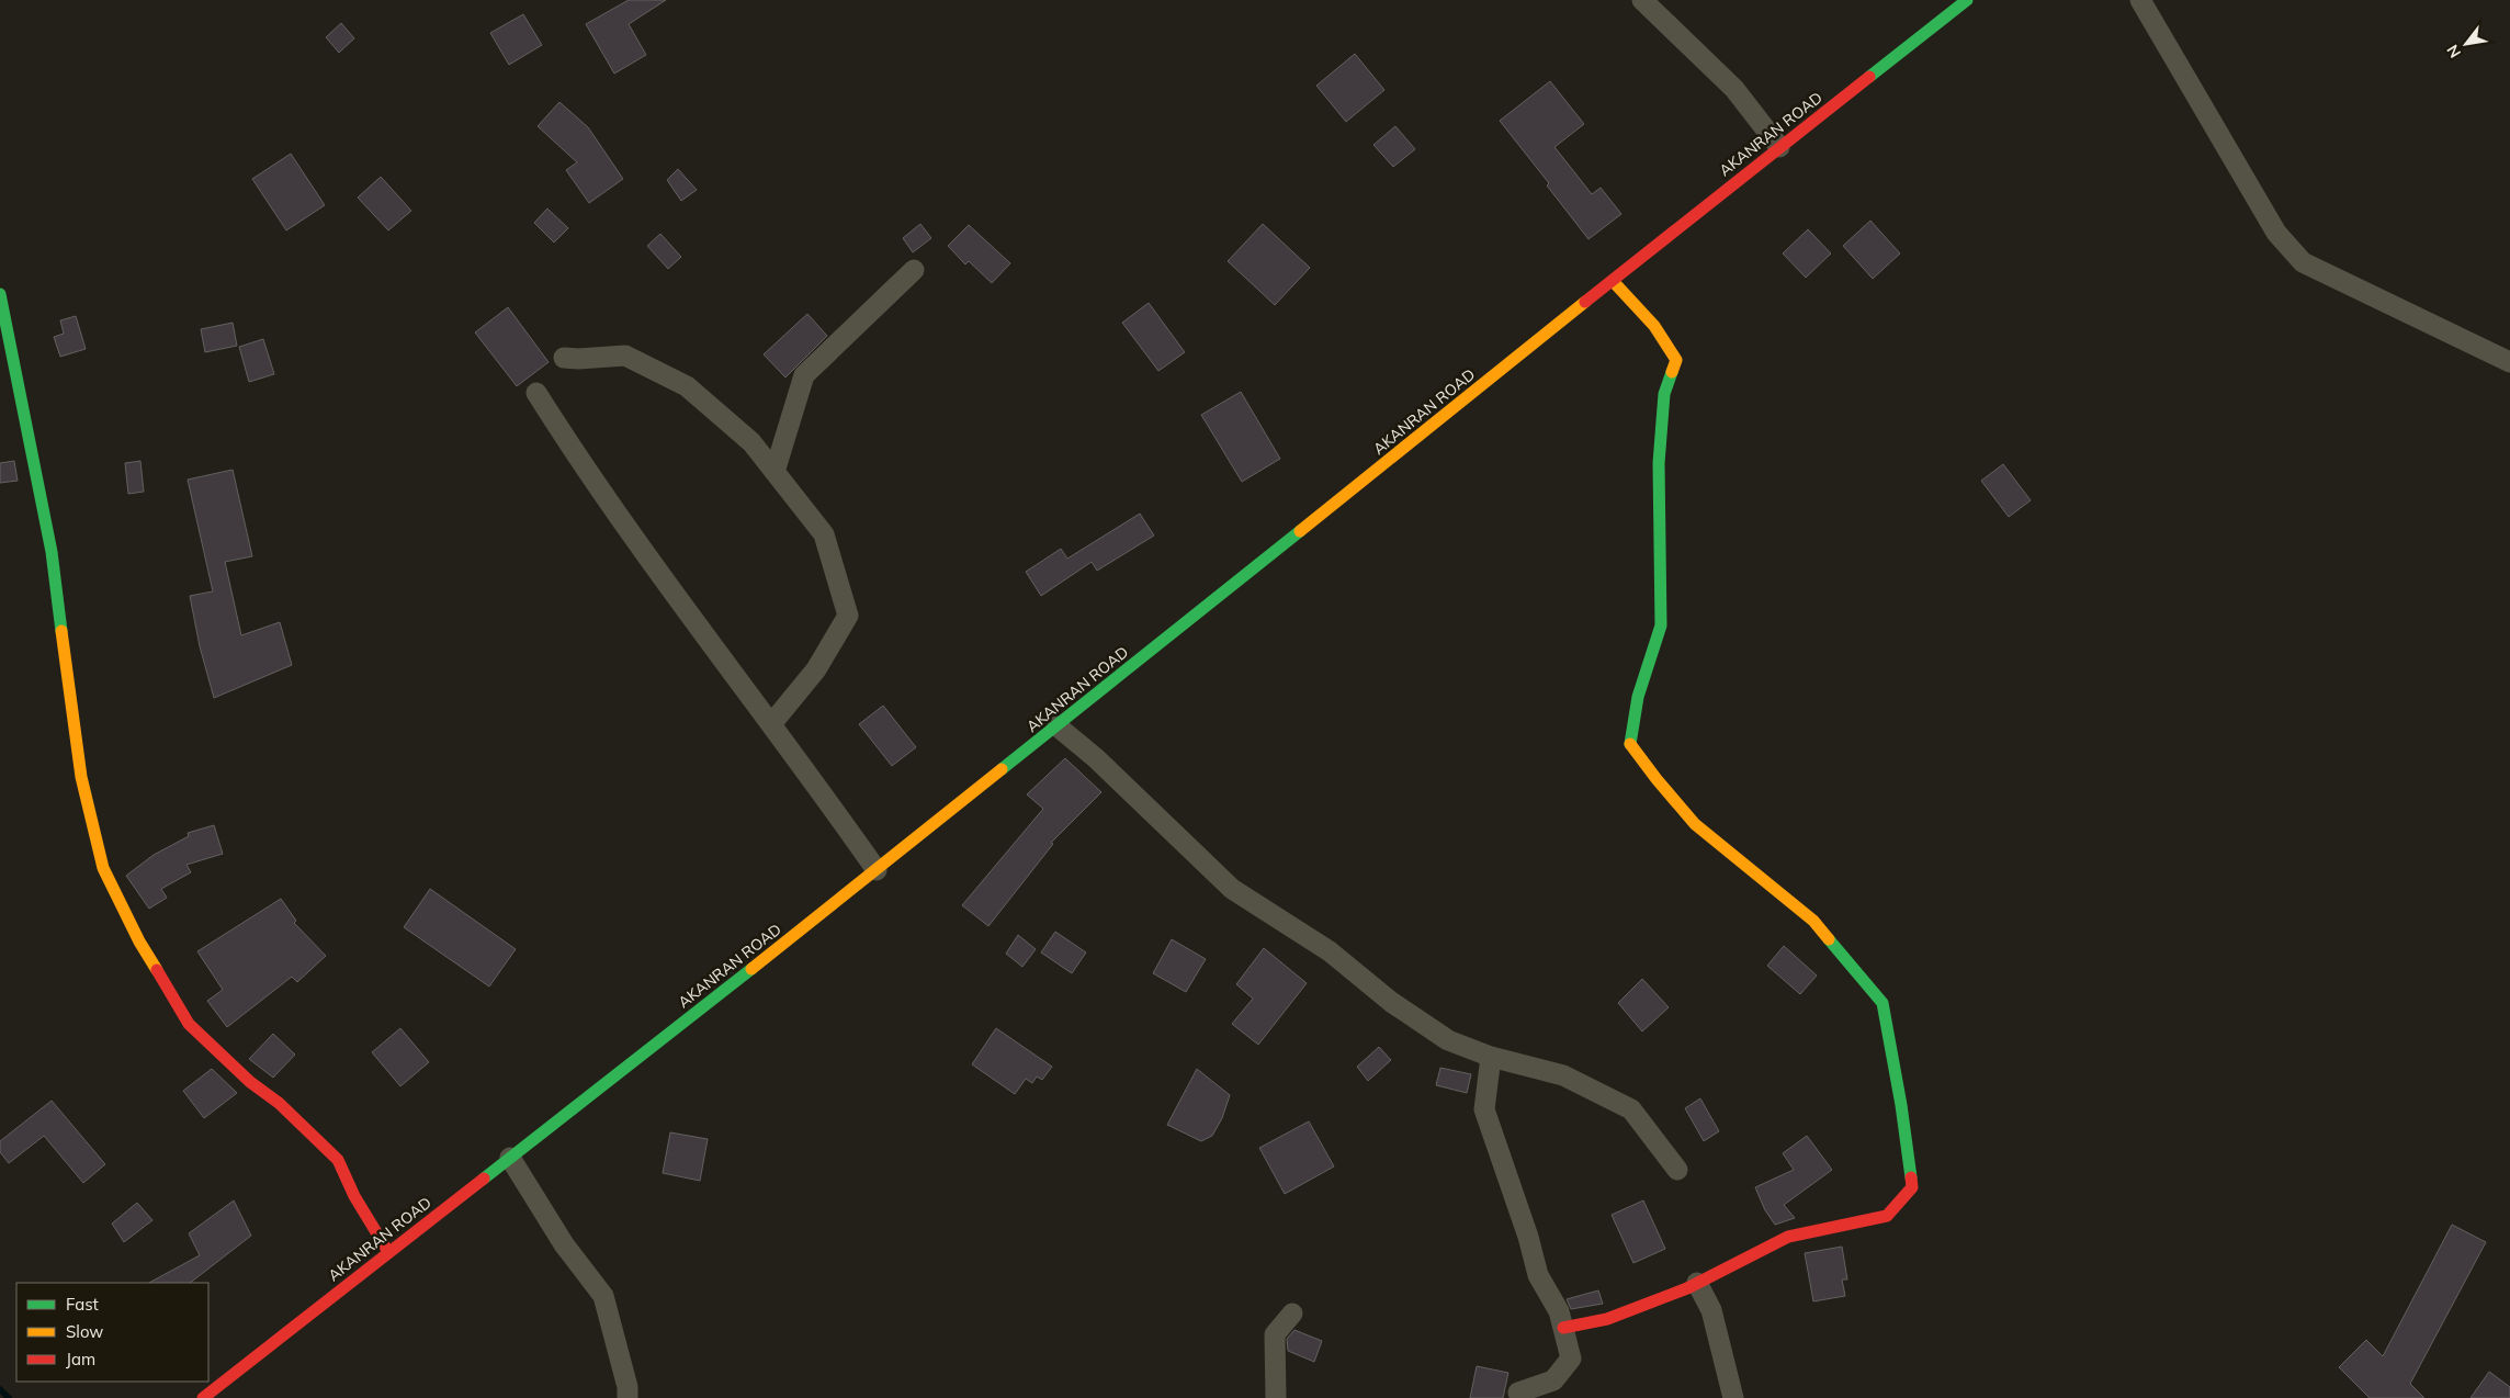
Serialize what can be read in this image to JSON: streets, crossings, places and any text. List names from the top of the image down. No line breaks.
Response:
{"streets":{"street":["AKANRAN ROAD"]},"legend":["Fast","Slow","Jam"],"north":"bottom left"}
